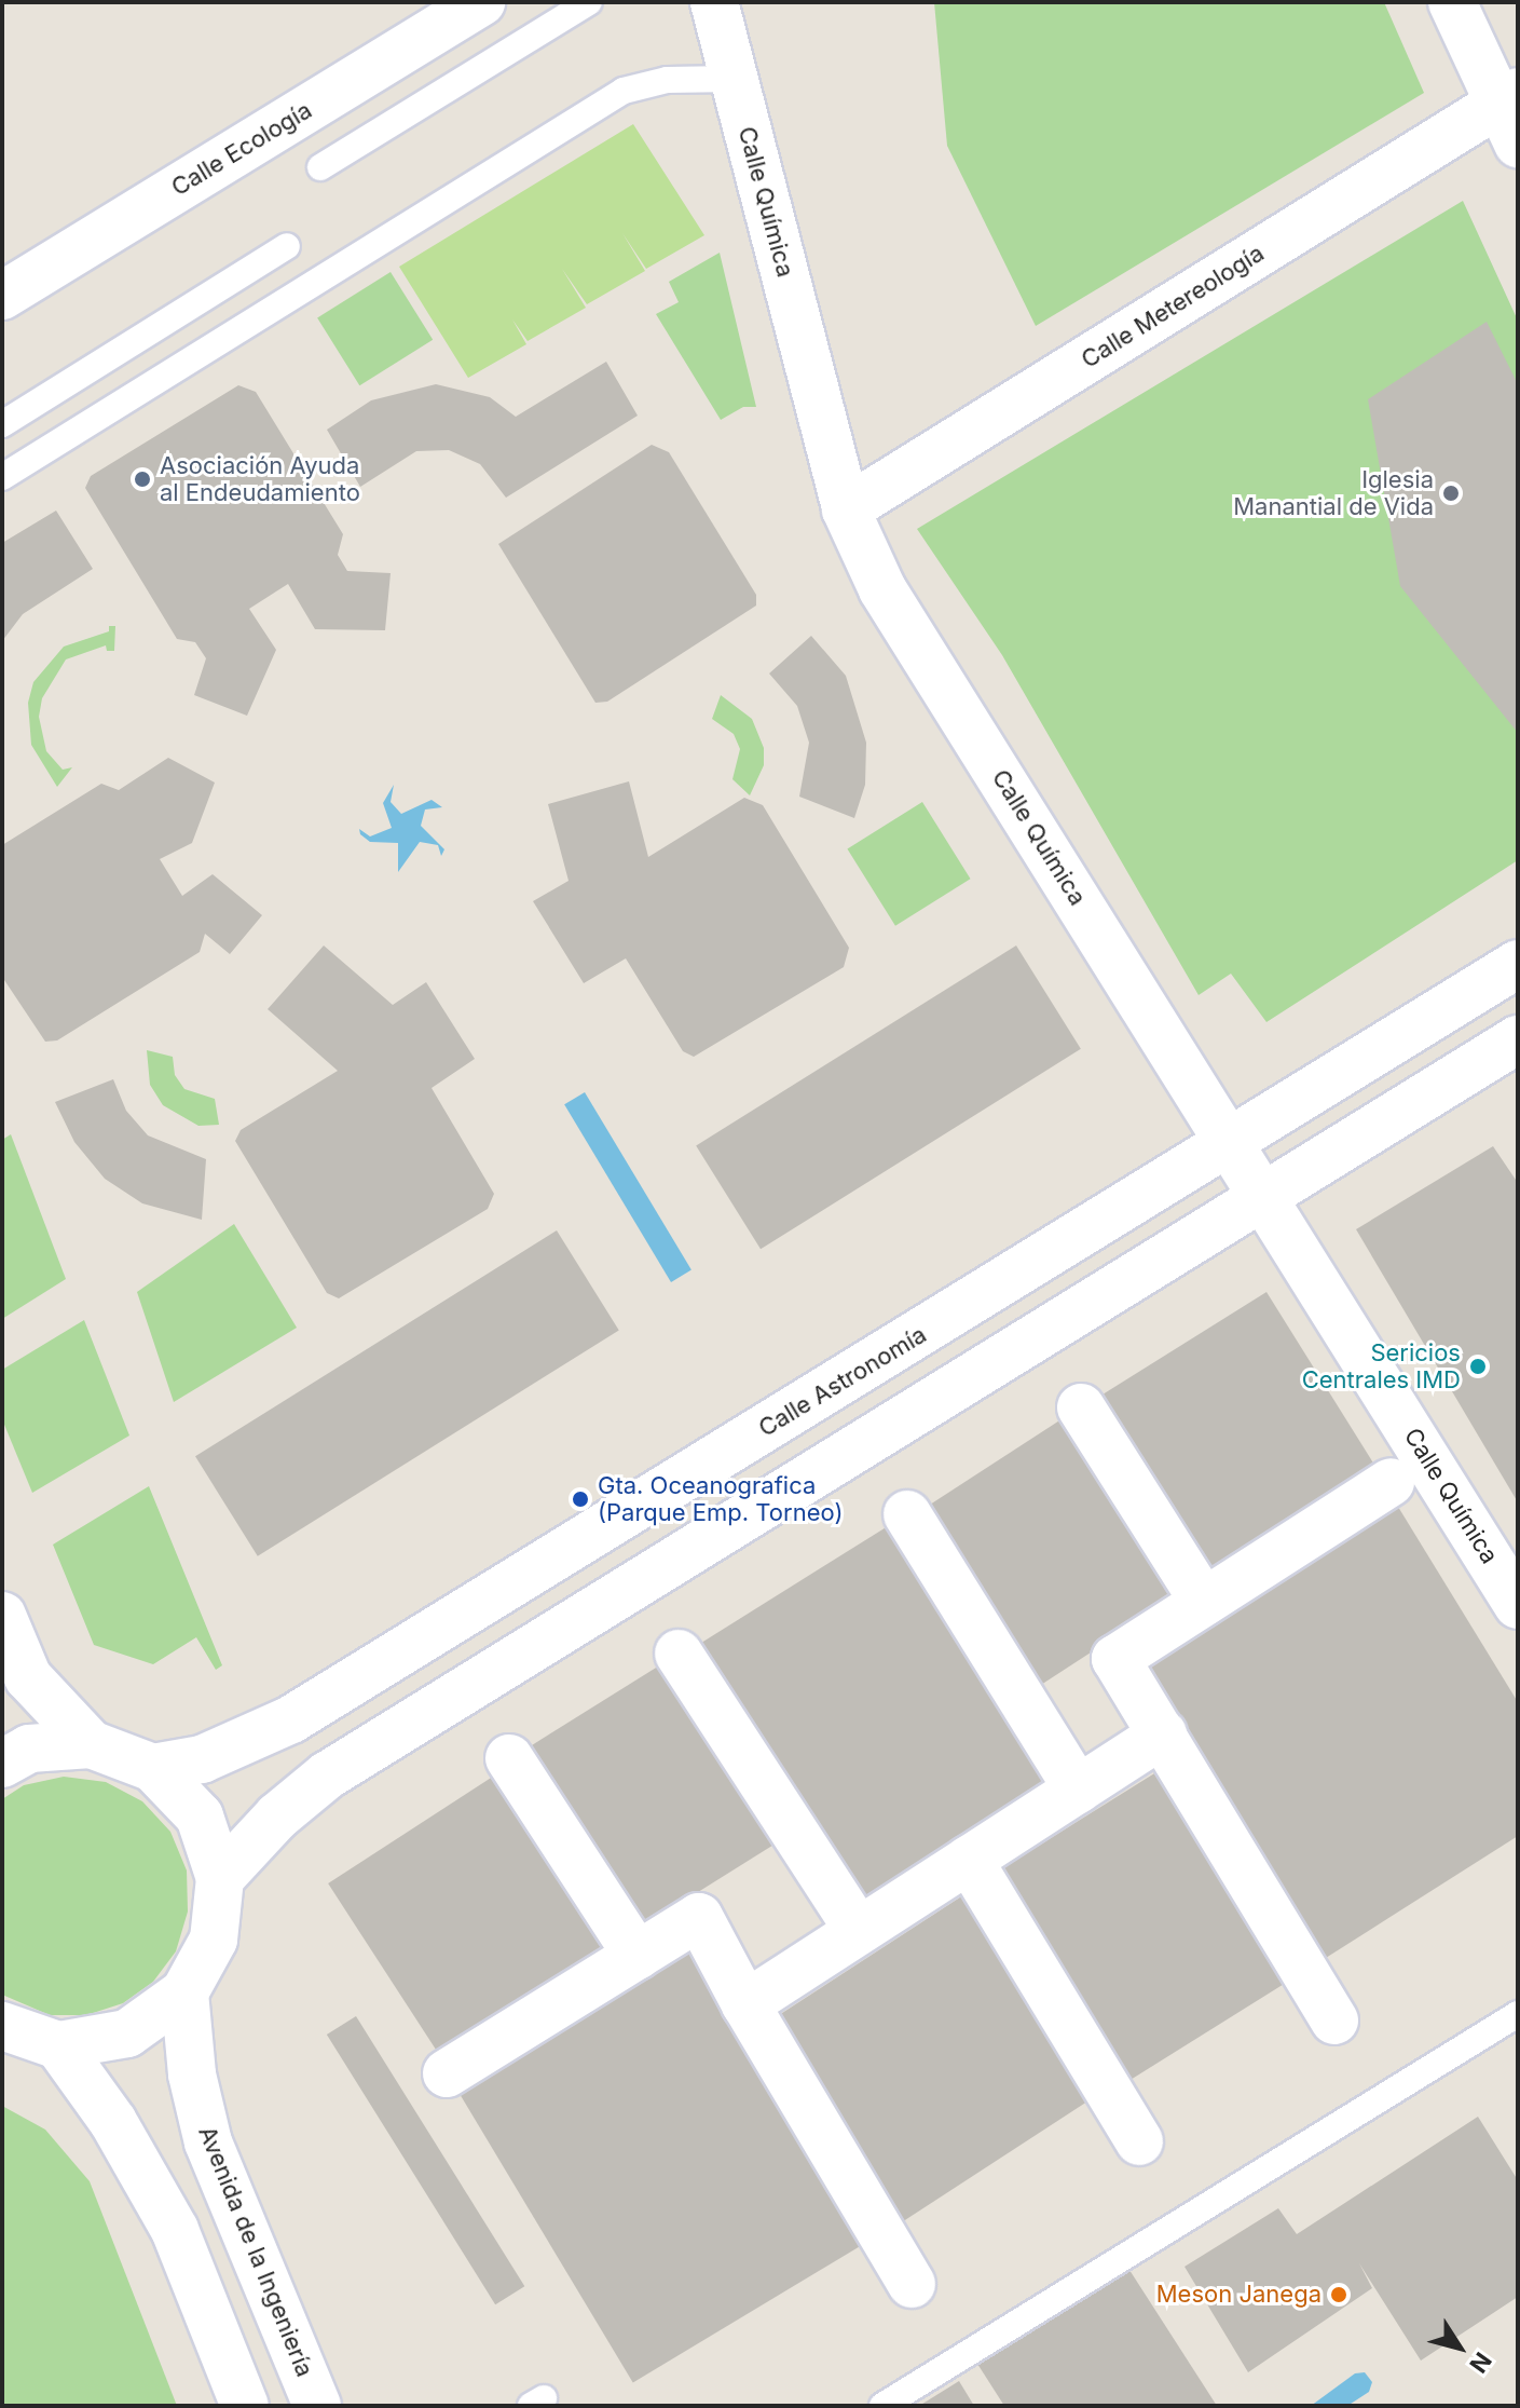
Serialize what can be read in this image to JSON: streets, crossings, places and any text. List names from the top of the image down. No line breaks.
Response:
{"streets":{"street":["Calle Ecología","Calle Química","Calle Metereología","Calle Astronomía","Avenida de la Ingeniería"]},"crossings":[["Calle Química","Calle Metereología"],["Calle Química","Calle Astronomía"]],"places":["Asociación Ayuda al Endeudamiento","Iglesia Manantial de Vida","Sericios Centrales IMD","Gta. Oceanografica (Parque Emp. Torneo)","Meson Janega"],"north":"bottom right"}
